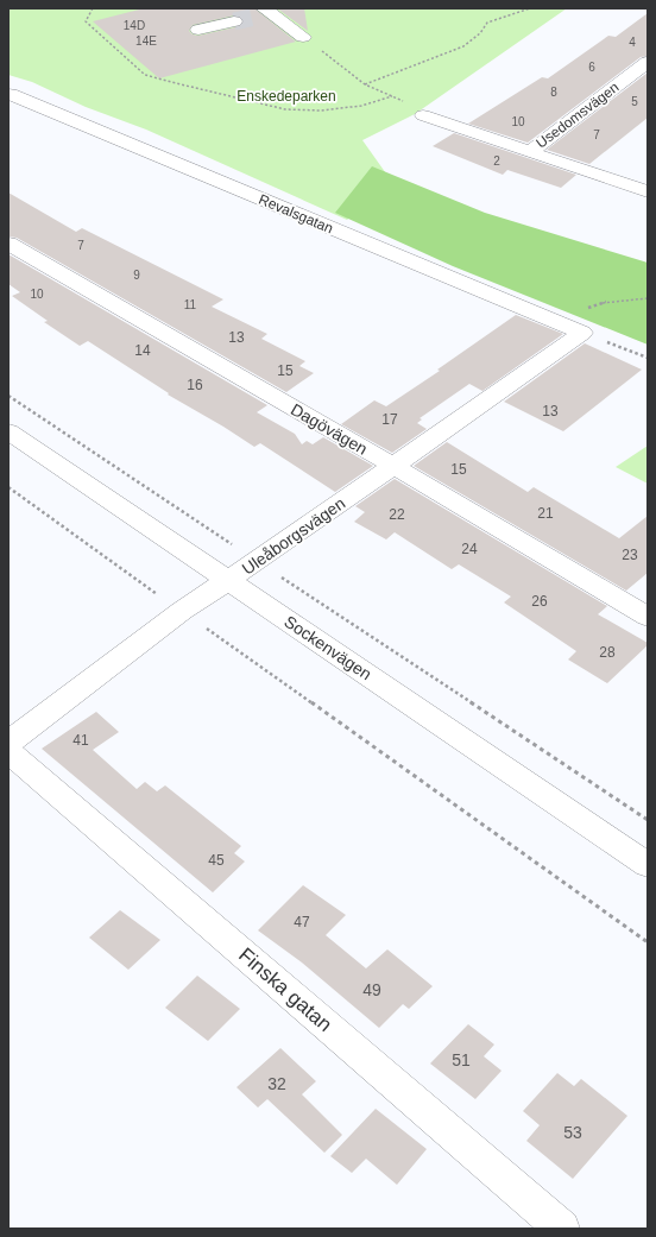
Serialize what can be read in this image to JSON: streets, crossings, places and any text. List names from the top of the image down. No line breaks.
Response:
{"streets":{"street":["Usedomsvägen","Revalsgatan","Dagövägen","Uleåborgsvägen","Sockenvägen","Finska gatan"]},"crossings":[["Revalsgatan","Uleåborgsvägen"],["Dagövägen","Uleåborgsvägen"],["Uleåborgsvägen","Sockenvägen"]],"parks":["Enskedeparken"],"house_numbers":["14D","14E","4","6","8","5","10","7","2","7","9","10","11","13","14","15","16","13","17","15","21","22","24","23","26","28","41","45","47","49","51","32","53"]}
